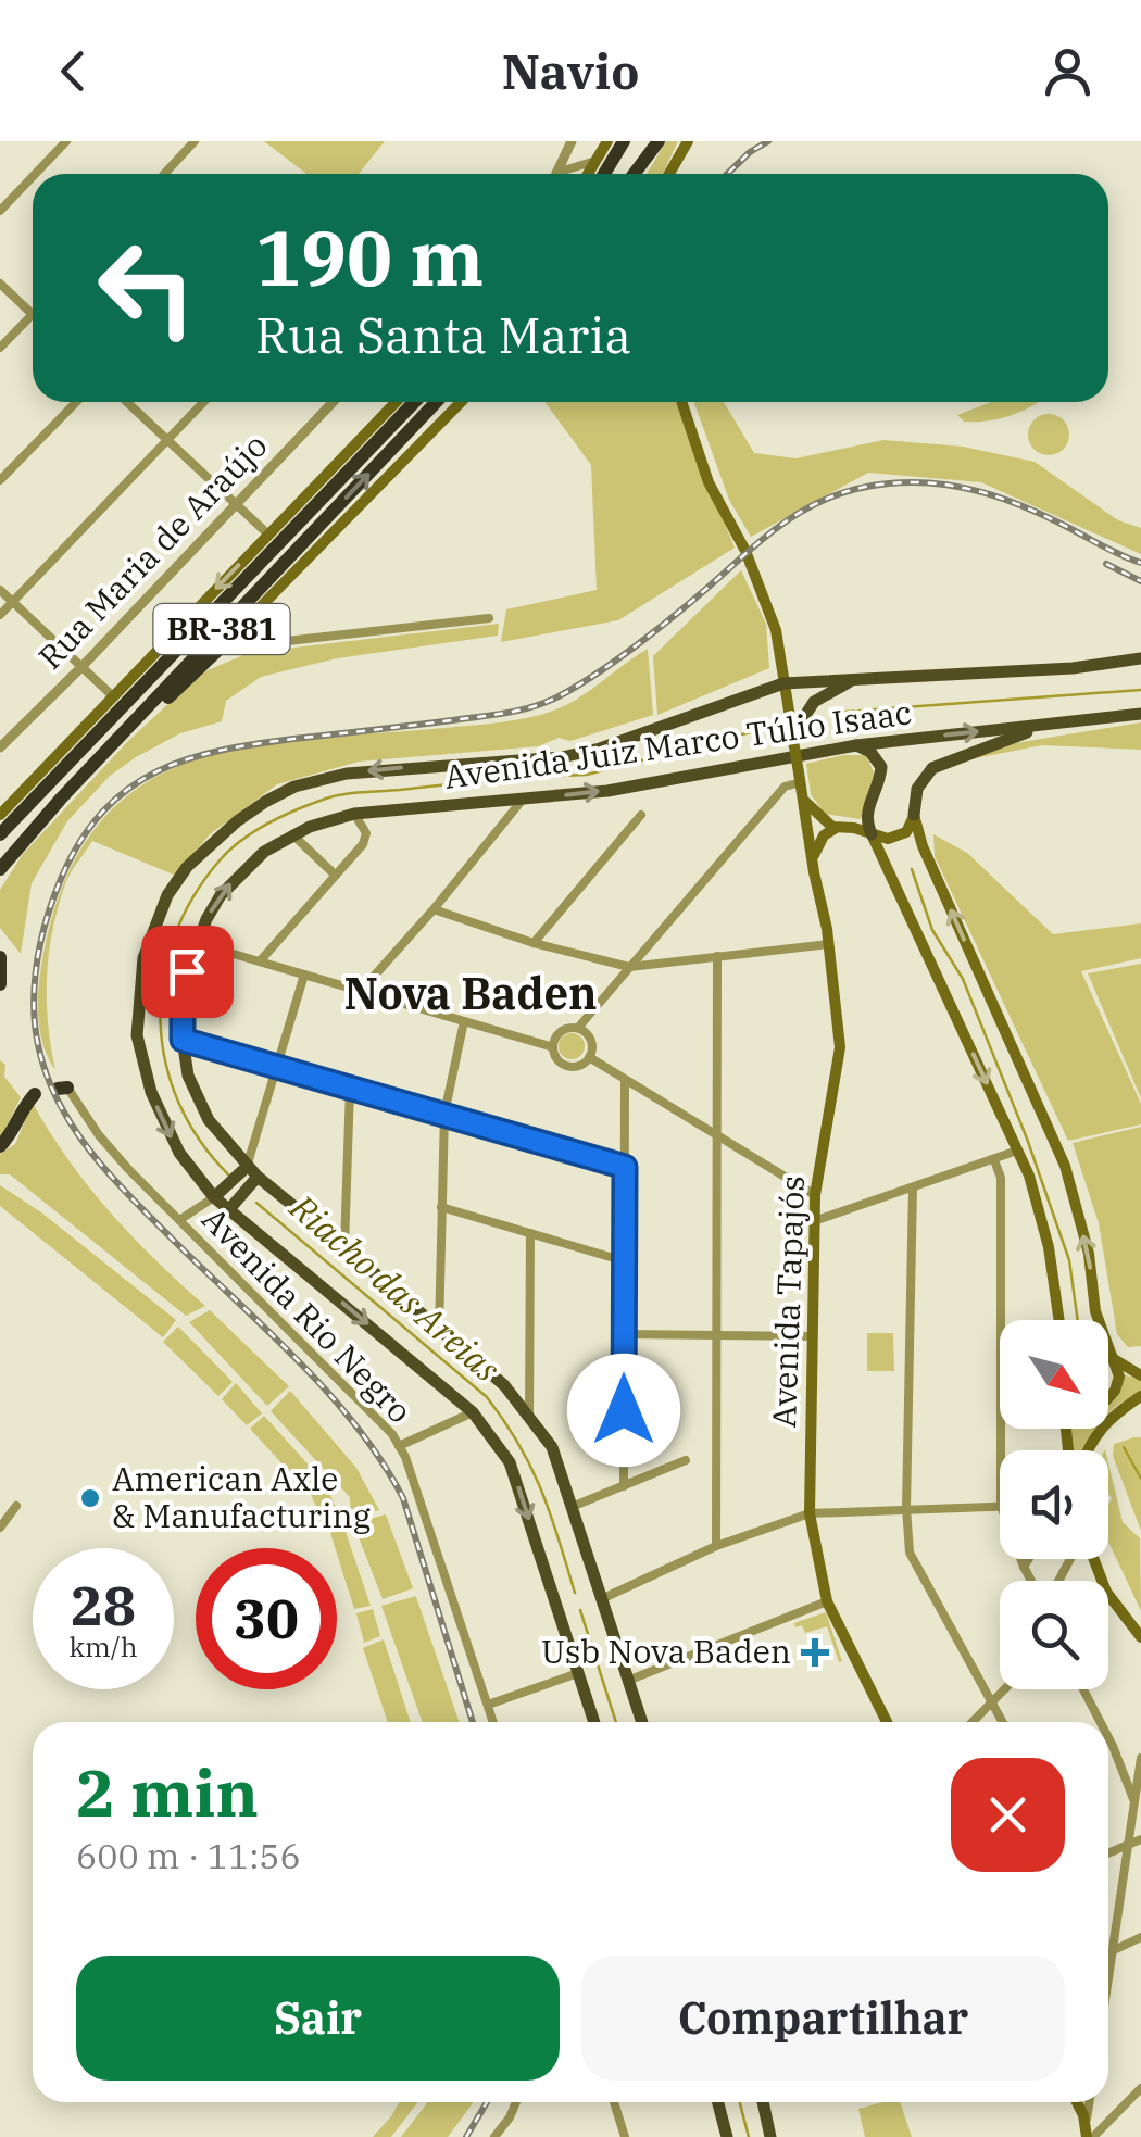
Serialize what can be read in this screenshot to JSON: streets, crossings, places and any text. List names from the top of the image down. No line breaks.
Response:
{"streets":{"highway":["BR-381"],"main road":["Avenida Juiz Marco Túlio Isaac","Avenida Tapajós"],"street":["Rua Maria de Araújo","Avenida Rio Negro"]},"districts":["Nova Baden"],"water":["Riacho das Areias"],"places":{"other":["American Axle & Manufacturing"],"health":["Usb Nova Baden"]},"north":"bottom right","page":{"header":"Navio","turn":["190 m","Rua Santa Maria"],"speed":"28 km/h","limit":"30","heading":["2 min","600 m · 11:56"],"buttons":["Sair","Compartilhar"]}}
